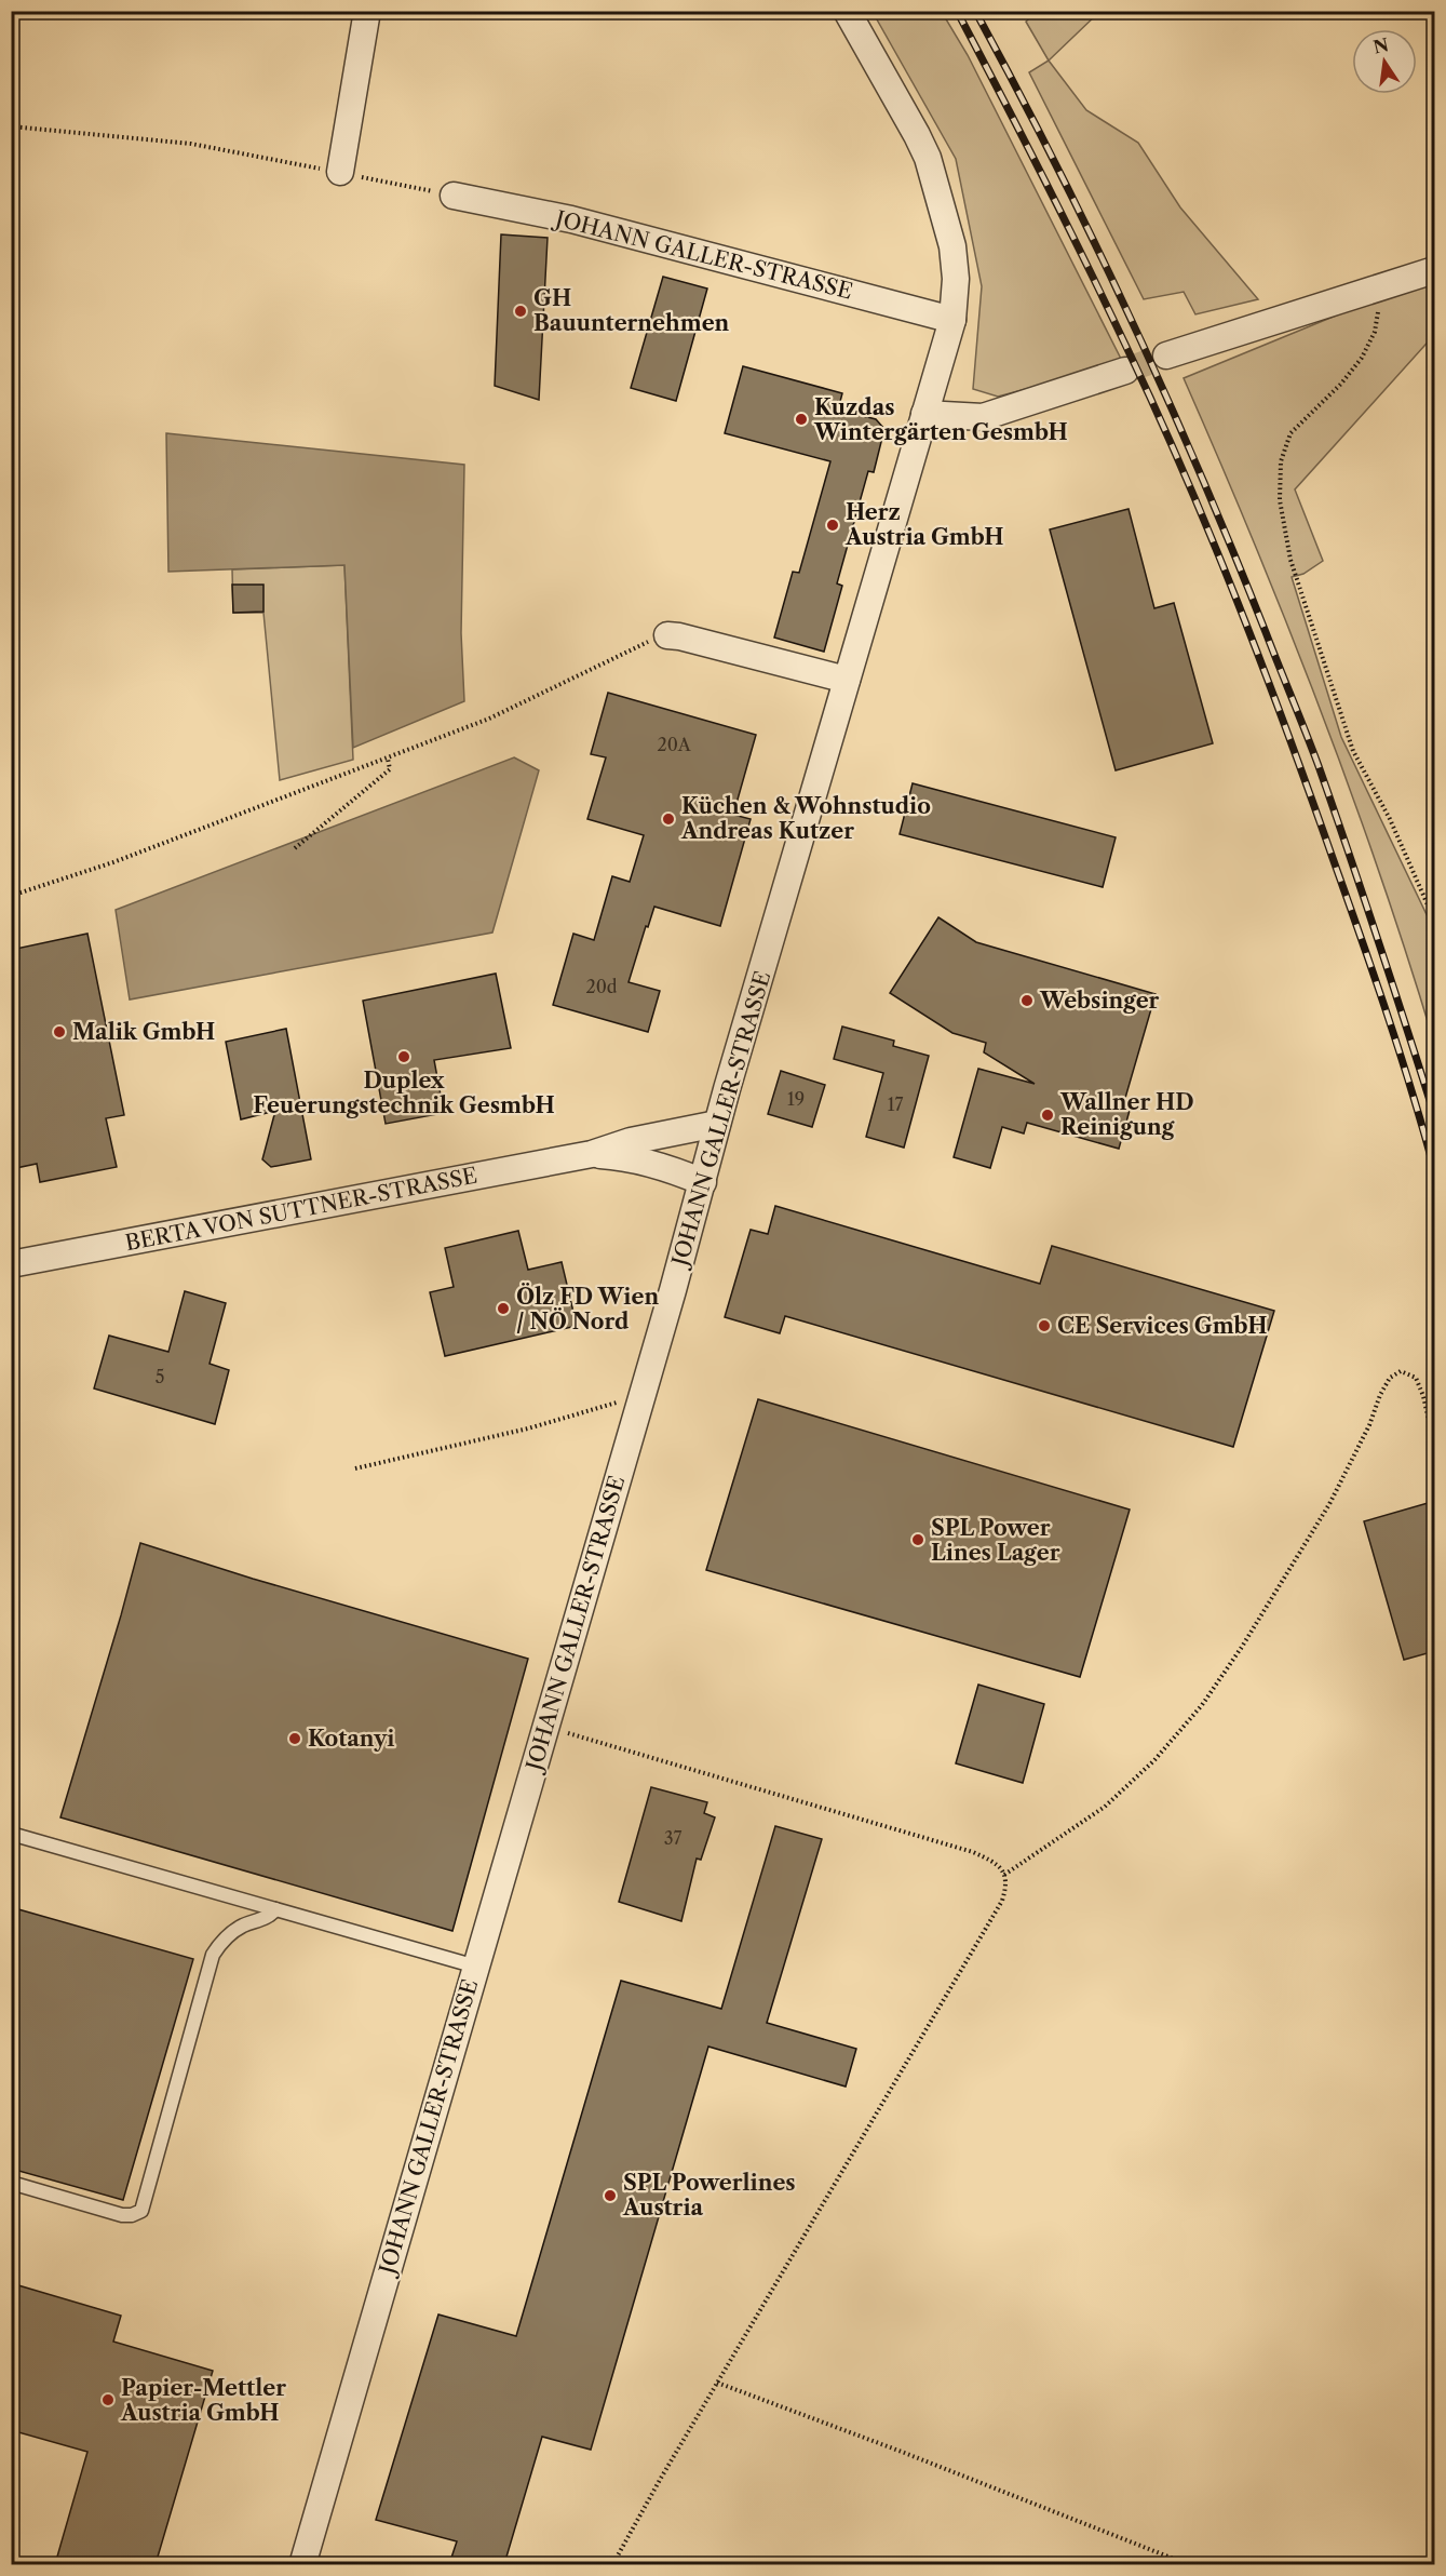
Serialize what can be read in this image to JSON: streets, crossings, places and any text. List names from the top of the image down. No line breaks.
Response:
{"streets":{"street":["JOHANN GALLER-STRASSE","BERTA VON SUTTNER-STRASSE"]},"crossings":[["JOHANN GALLER-STRASSE","BERTA VON SUTTNER-STRASSE"]],"places":["GH Bauunternehmen","Kuzdas Wintergärten GesmbH","Herz Austria GmbH","Küchen & Wohnstudio Andreas Kutzer","Websinger","Malik GmbH","Duplex Feuerungstechnik GesmbH","Wallner HD Reinigung","Ölz FD Wien / NÖ Nord","CE Services GmbH","SPL Power Lines Lager","Kotanyi","SPL Powerlines Austria","Papier-Mettler Austria GmbH"],"house_numbers":["20A","20d","19","17","5","37"],"north":"top"}
